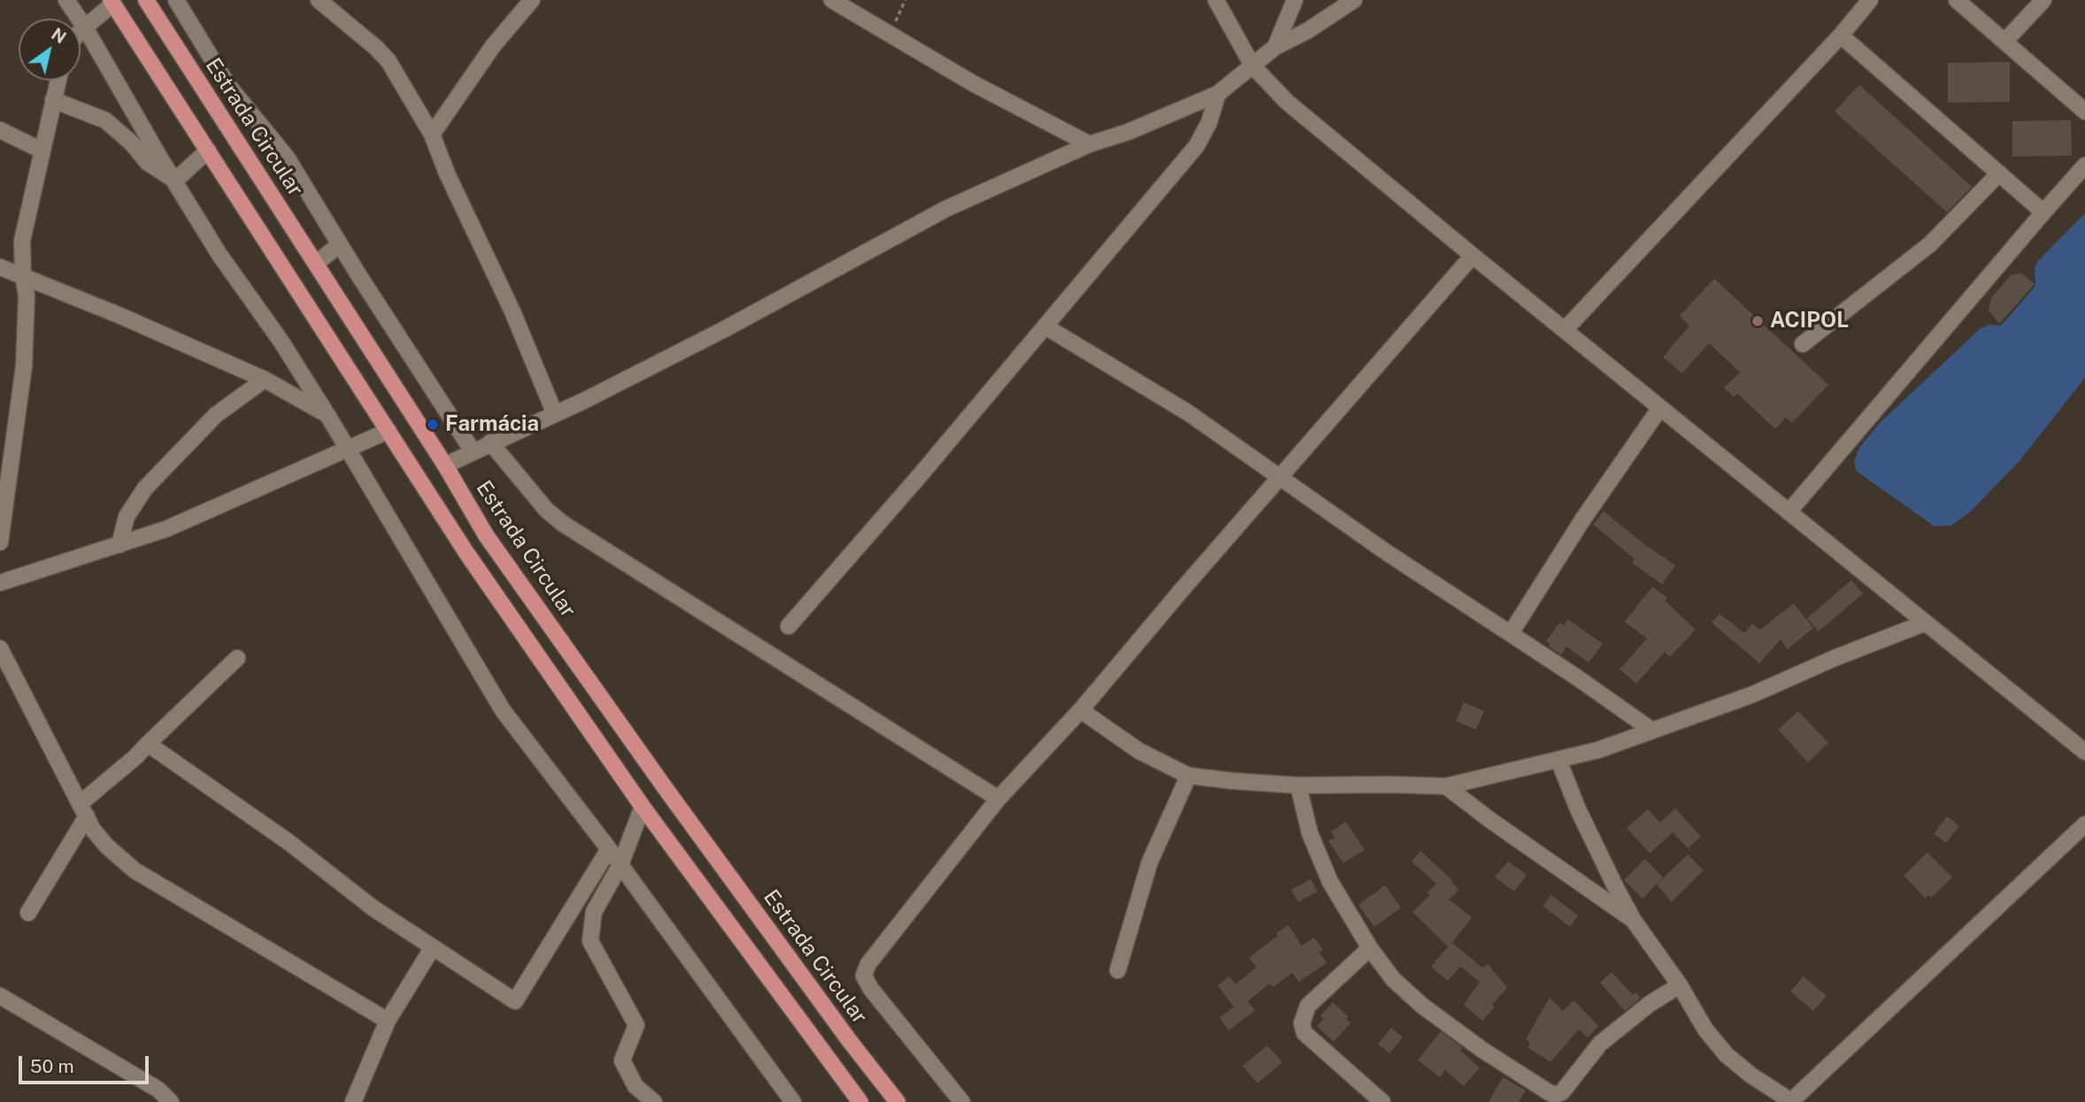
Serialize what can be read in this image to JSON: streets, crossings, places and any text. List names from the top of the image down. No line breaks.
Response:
{"streets":{"main road":["Estrada Circular"]},"places":["ACIPOL","Farmácia"],"scale_bar":"50 m","north":"top right"}
